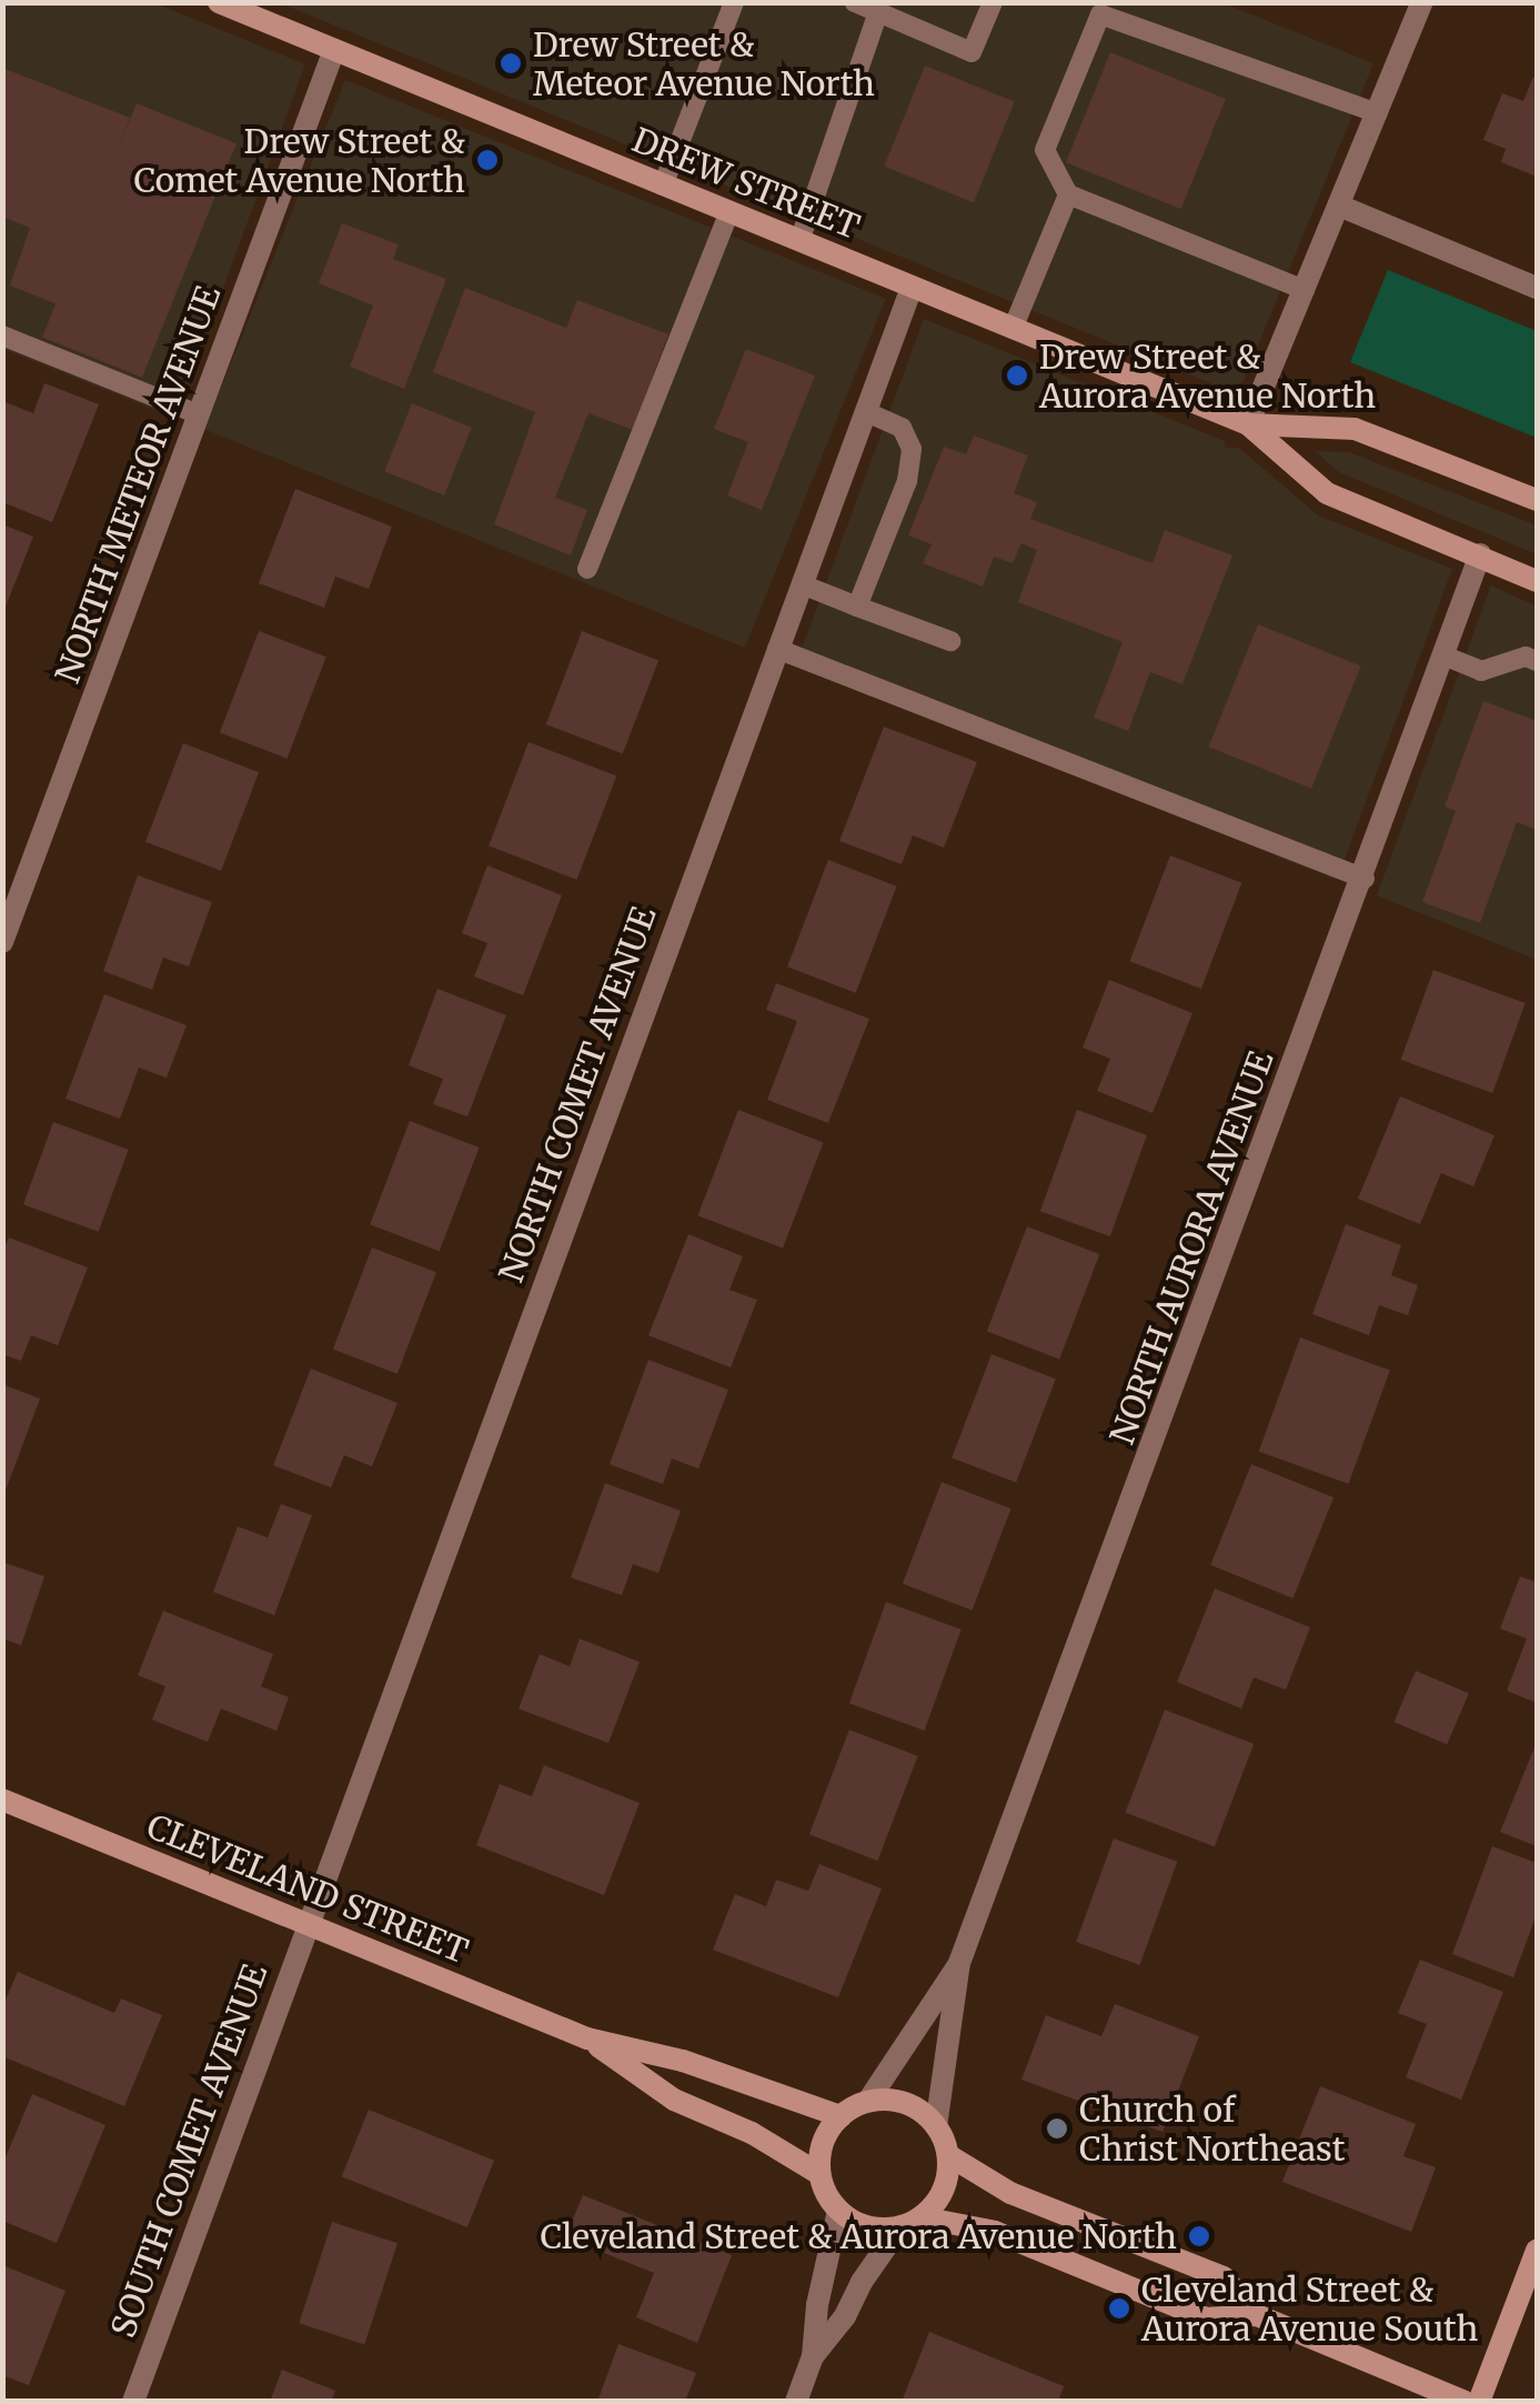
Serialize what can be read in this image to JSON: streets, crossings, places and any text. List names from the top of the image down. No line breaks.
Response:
{"streets":{"street":["DREW STREET","NORTH METEOR AVENUE","NORTH COMET AVENUE","NORTH AURORA AVENUE","CLEVELAND STREET","SOUTH COMET AVENUE"]},"crossings":[["DREW STREET","NORTH METEOR AVENUE"],["DREW STREET","NORTH COMET AVENUE"],["DREW STREET","NORTH AURORA AVENUE"],["NORTH COMET AVENUE","CLEVELAND STREET"],["NORTH COMET AVENUE","SOUTH COMET AVENUE"],["NORTH AURORA AVENUE","CLEVELAND STREET"],["CLEVELAND STREET","SOUTH COMET AVENUE"]],"places":["Drew Street & Meteor Avenue North","Drew Street & Comet Avenue North","Drew Street & Aurora Avenue North","Church of Christ Northeast","Cleveland Street & Aurora Avenue North","Cleveland Street & Aurora Avenue South"]}
